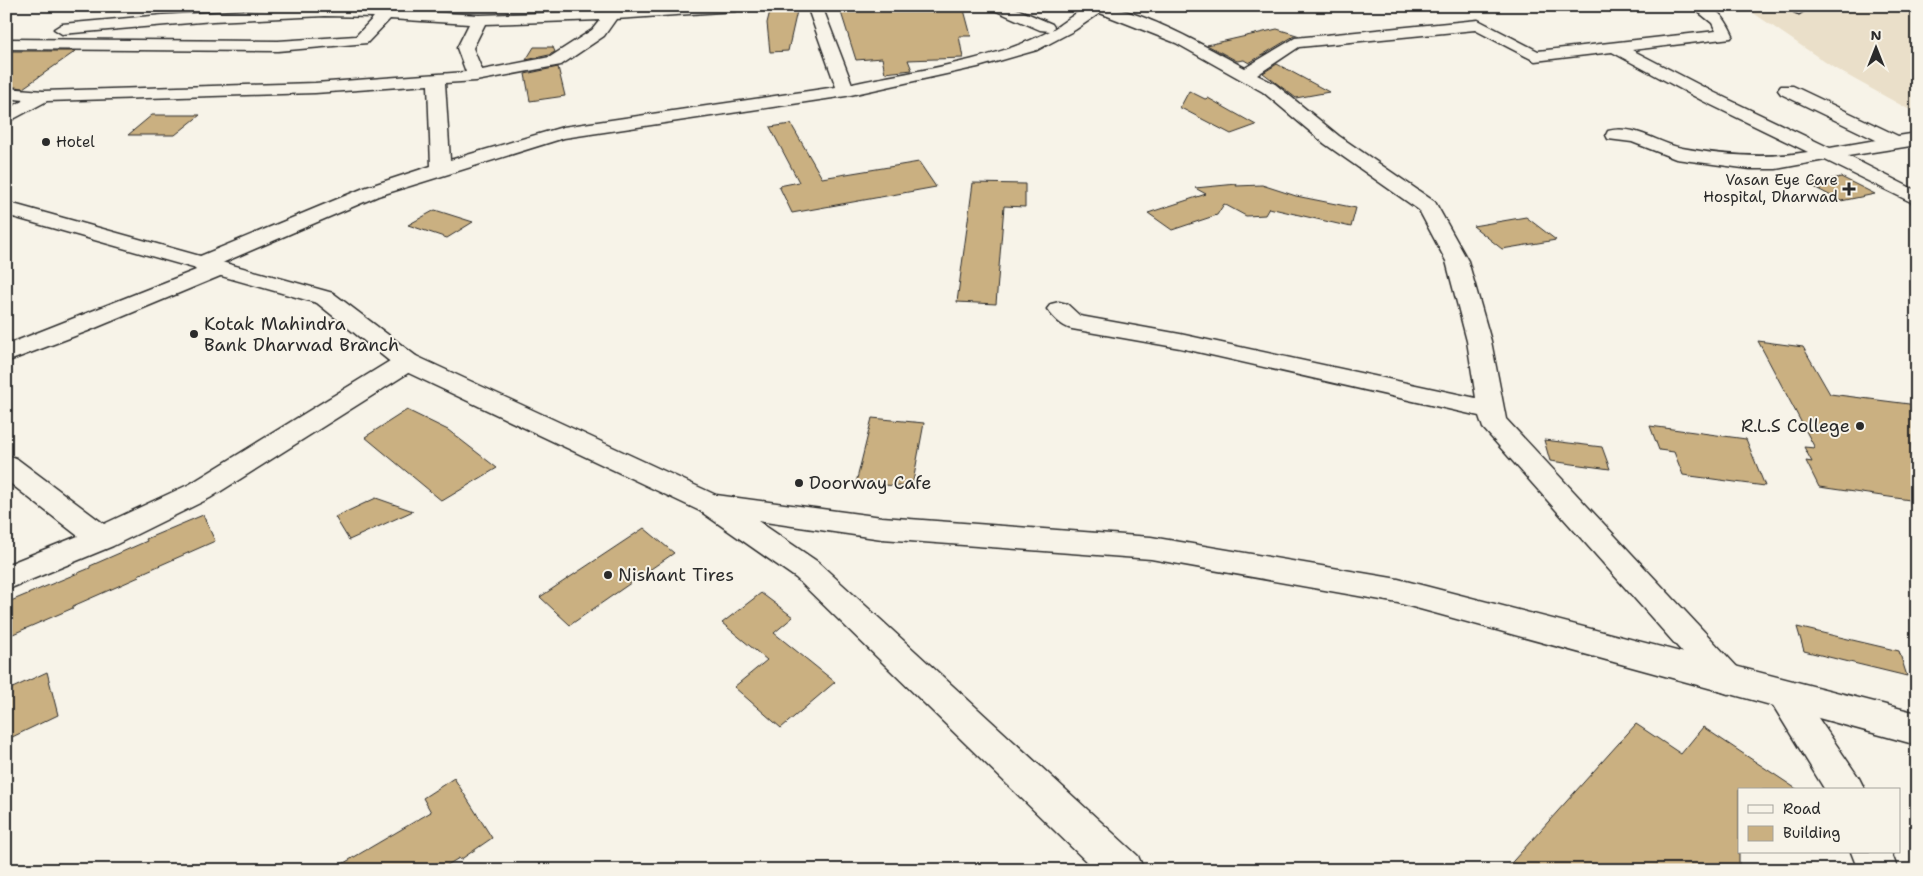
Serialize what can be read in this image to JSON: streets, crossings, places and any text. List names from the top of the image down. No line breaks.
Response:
{"places":{"other":["Hotel","Kotak Mahindra Bank Dharwad Branch","R.L.S College","Doorway Cafe","Nishant Tires"],"health":["Vasan Eye Care Hospital, Dharwad"]},"legend":["Road","Building"],"north":"top"}
